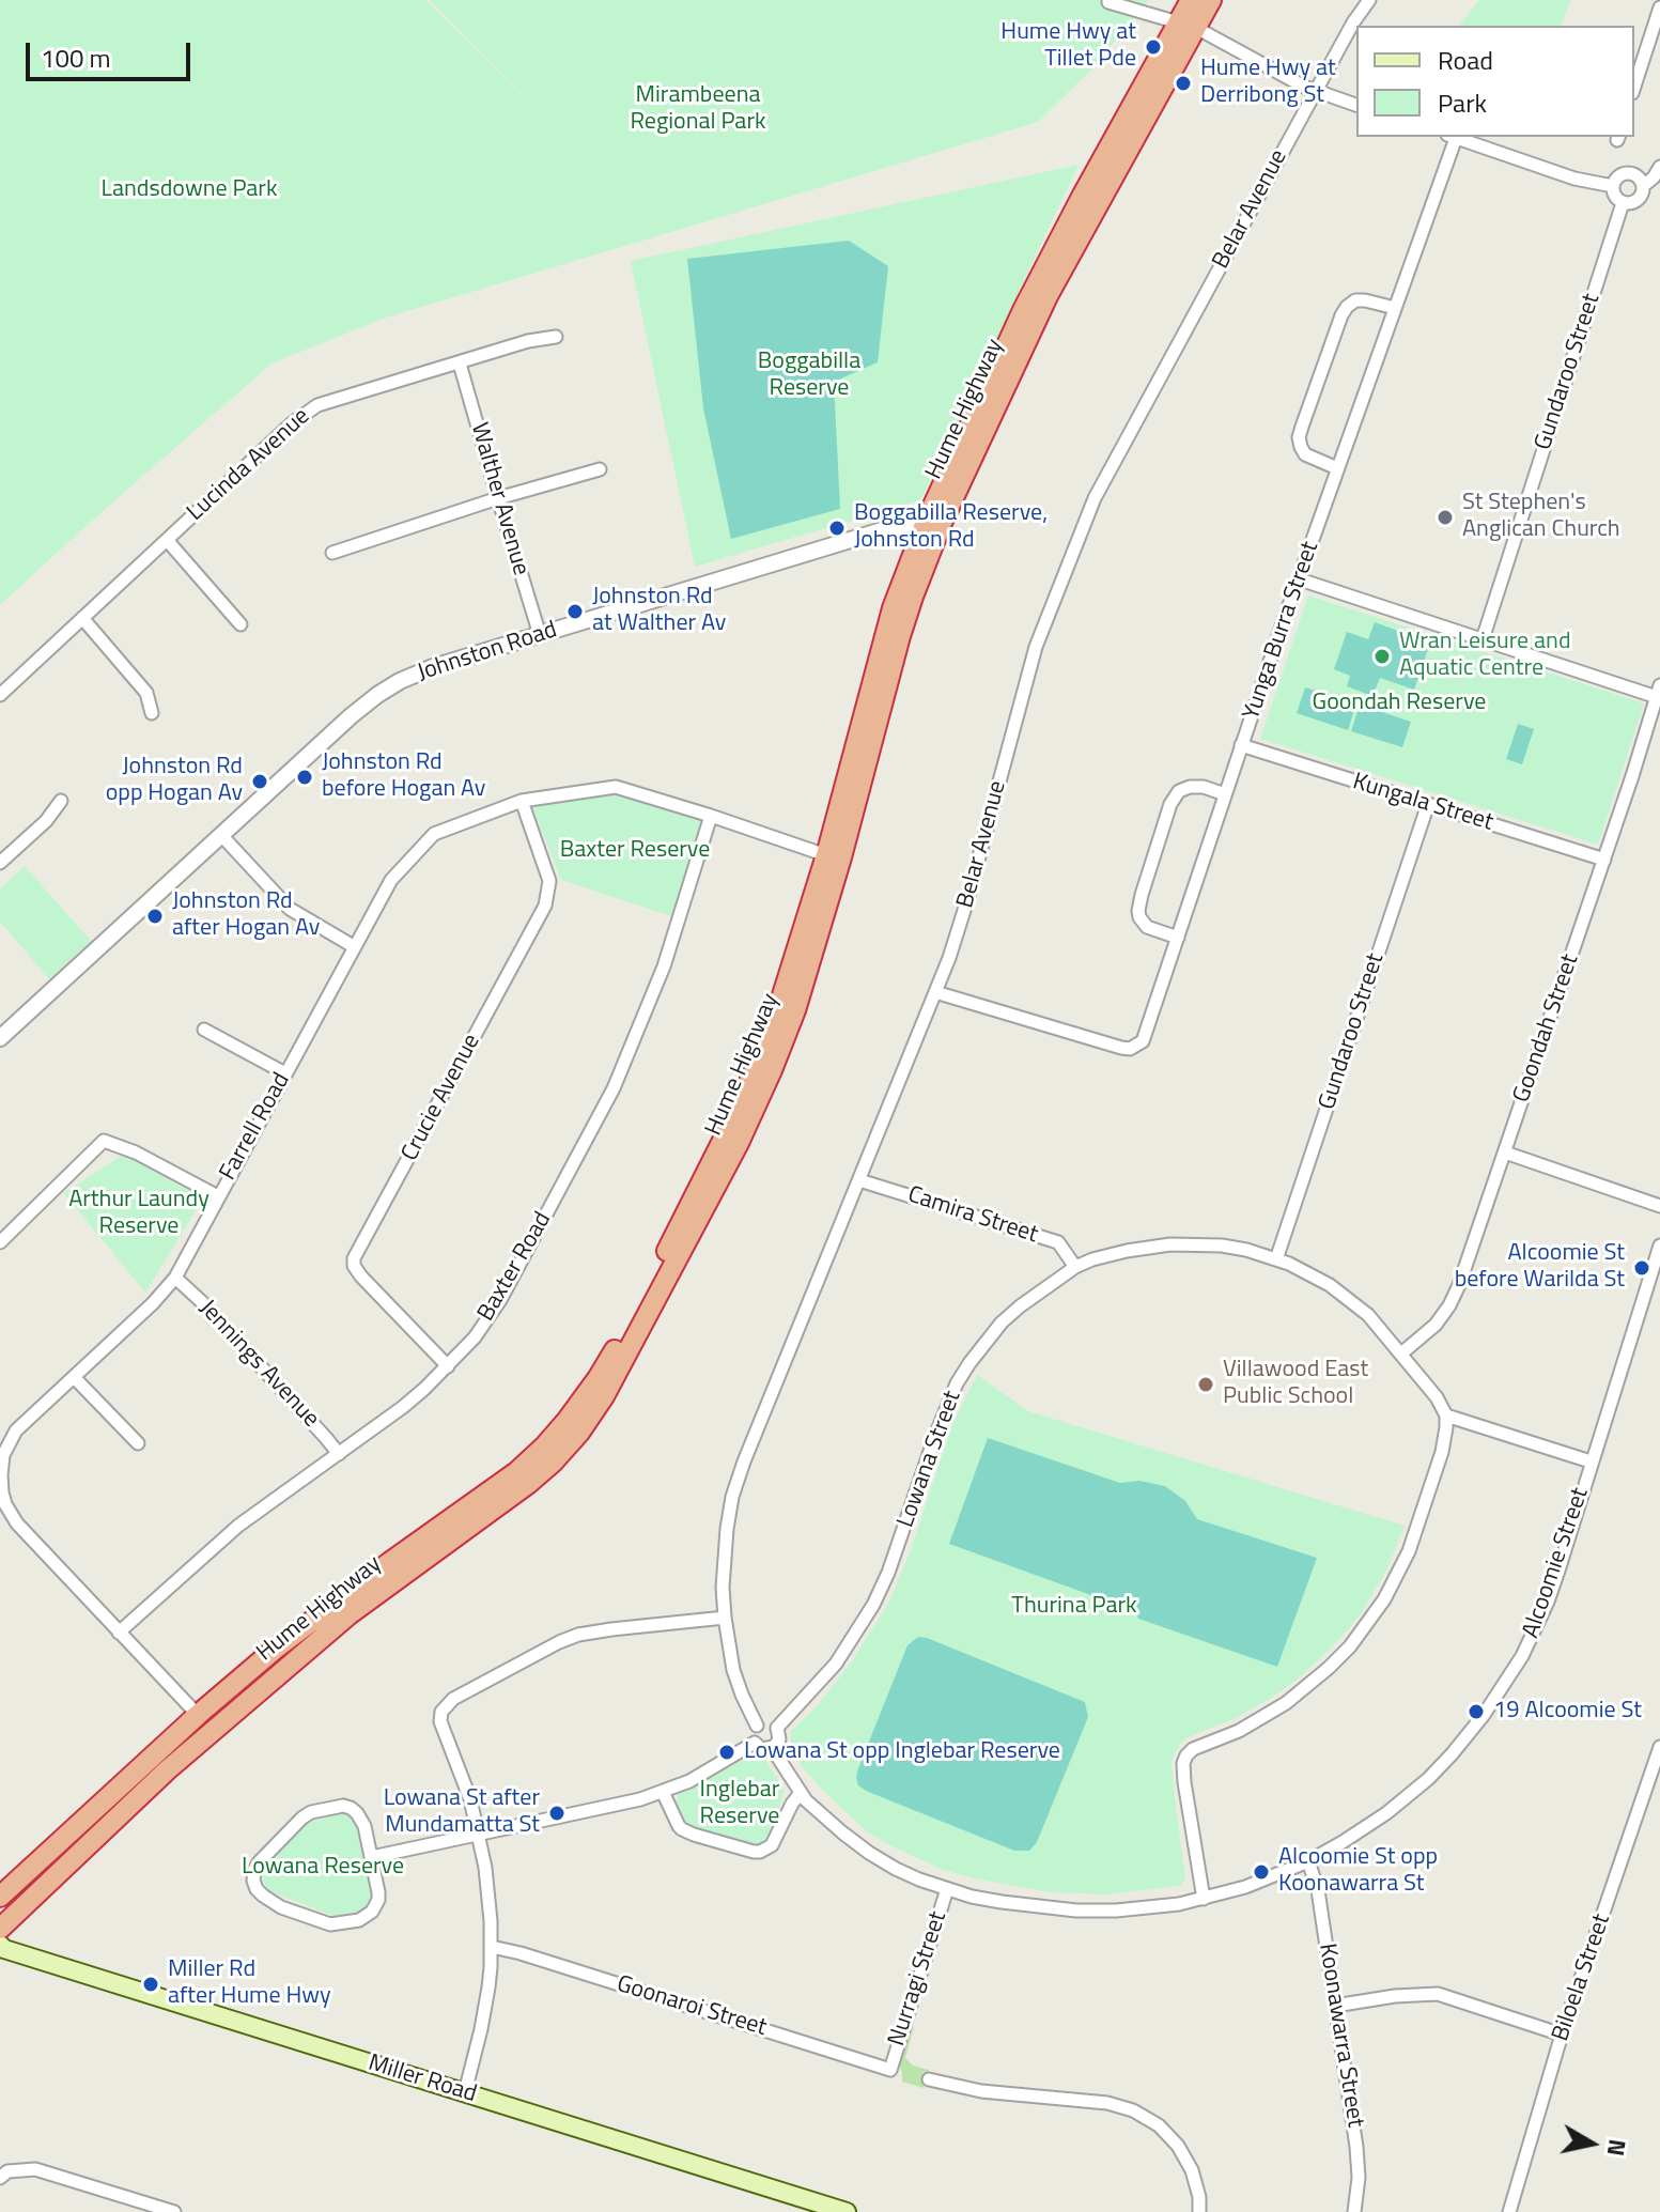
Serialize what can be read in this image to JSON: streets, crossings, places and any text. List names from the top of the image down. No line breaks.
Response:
{"streets":{"highway":["Hume Highway"],"main road":["Miller Road"],"street":["Belar Avenue","Gundaroo Street","Lucinda Avenue","Walther Avenue","Yunga Burra Street","Johnston Road","Kungala Street","Goondah Street","Crucie Avenue","Farrell Road","Camira Street","Baxter Road","Jennings Avenue","Lowana Street","Alcoomie Street","Biloela Street","Nurragi Street","Goonaroi Street","Koonawarra Street"]},"crossings":[["Belar Avenue","Yunga Burra Street"],["Belar Avenue","Camira Street"],["Belar Avenue","Lowana Street"],["Belar Avenue","Alcoomie Street"],["Gundaroo Street","Kungala Street"],["Gundaroo Street","Lowana Street"],["Hume Highway","Johnston Road"],["Hume Highway","Farrell Road"],["Lucinda Avenue","Walther Avenue"],["Walther Avenue","Johnston Road"],["Yunga Burra Street","Kungala Street"],["Kungala Street","Goondah Street"],["Goondah Street","Lowana Street"],["Crucie Avenue","Farrell Road"],["Crucie Avenue","Baxter Road"],["Farrell Road","Baxter Road"],["Farrell Road","Jennings Avenue"],["Camira Street","Lowana Street"],["Baxter Road","Jennings Avenue"],["Lowana Street","Alcoomie Street"],["Alcoomie Street","Nurragi Street"],["Alcoomie Street","Koonawarra Street"],["Nurragi Street","Goonaroi Street"]],"parks":["Mirambeena Regional Park","Landsdowne Park","Boggabilla Reserve","Goondah Reserve","Baxter Reserve","Arthur Laundy Reserve","Thurina Park","Inglebar Reserve","Lowana Reserve"],"places":["Hume Hwy at Tillet Pde","Hume Hwy at Derribong St","St Stephen's Anglican Church","Boggabilla Reserve, Johnston Rd","Johnston Rd at Walther Av","Wran Leisure and Aquatic Centre","Johnston Rd before Hogan Av","Johnston Rd opp Hogan Av","Johnston Rd after Hogan Av","Alcoomie St before Warilda St","Villawood East Public School","19 Alcoomie St","Lowana St opp Inglebar Reserve","Lowana St after Mundamatta St","Alcoomie St opp Koonawarra St","Miller Rd after Hume Hwy"],"legend":["Road","Park"],"scale_bar":"100 m","north":"right"}
